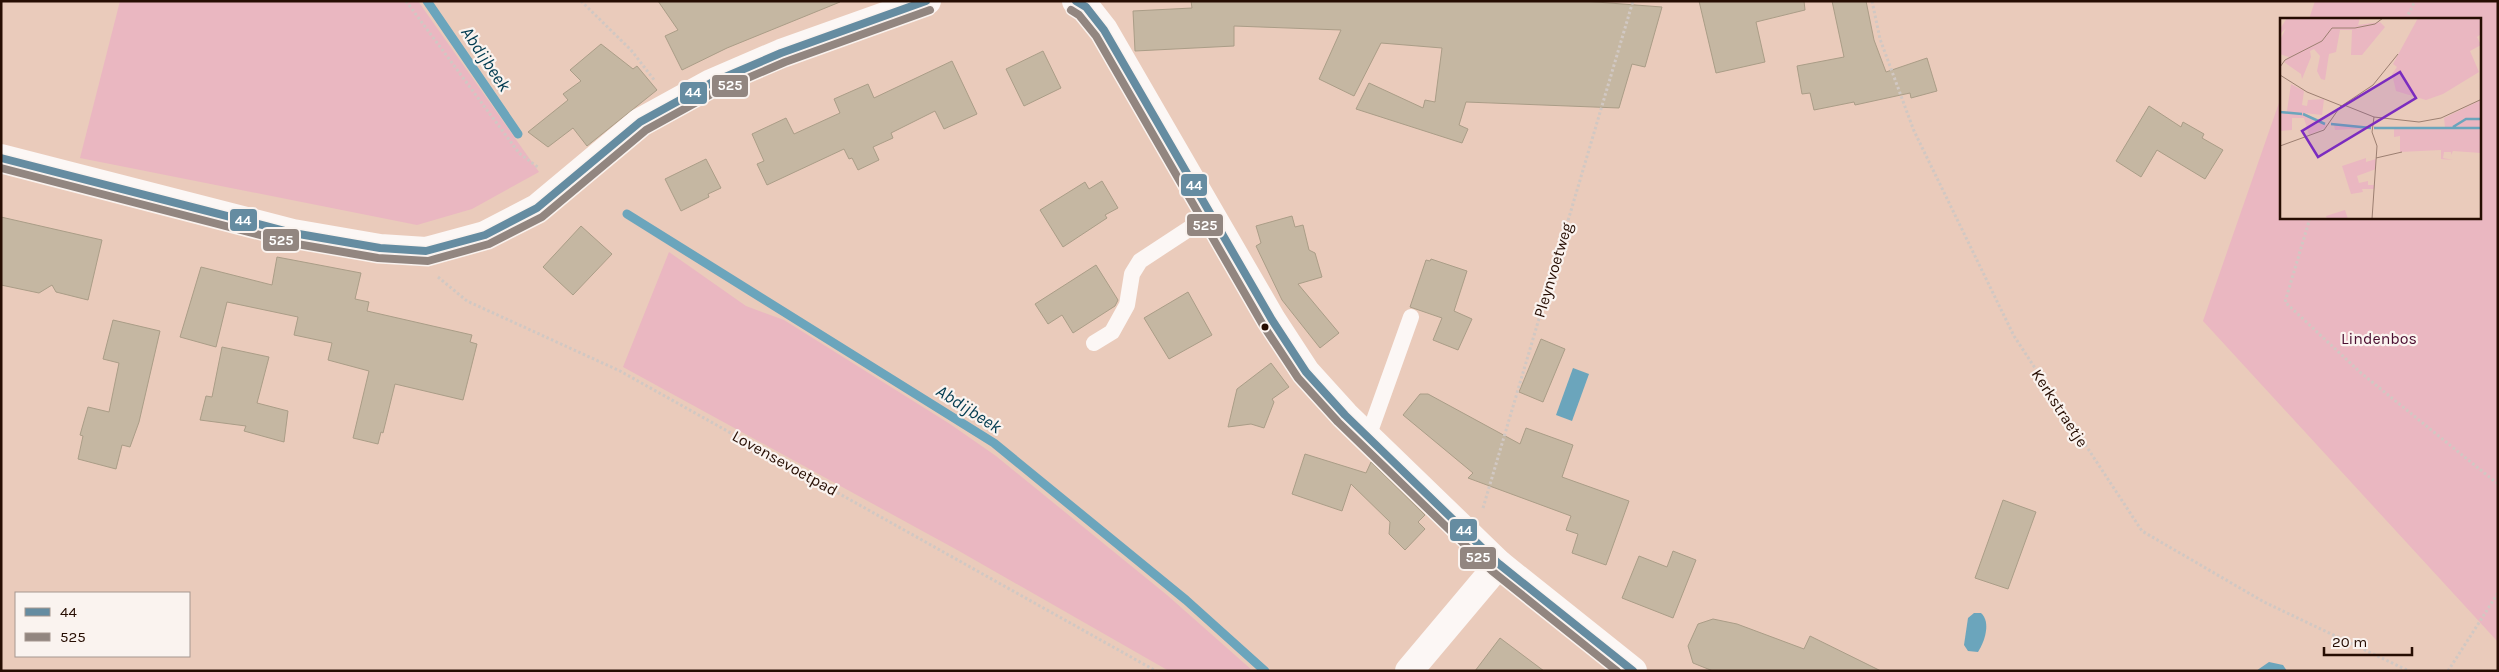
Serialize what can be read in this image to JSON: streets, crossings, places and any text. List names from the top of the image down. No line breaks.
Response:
{"streets":{"path":["Pleynvoetweg","Kerkstraetje","Lovensevoetpad"]},"water":["Abdijbeek"],"parks":["Lindenbos"],"lines":["transit line 44","transit line 525"],"legend":["44","525"],"scale_bar":"20 m"}
